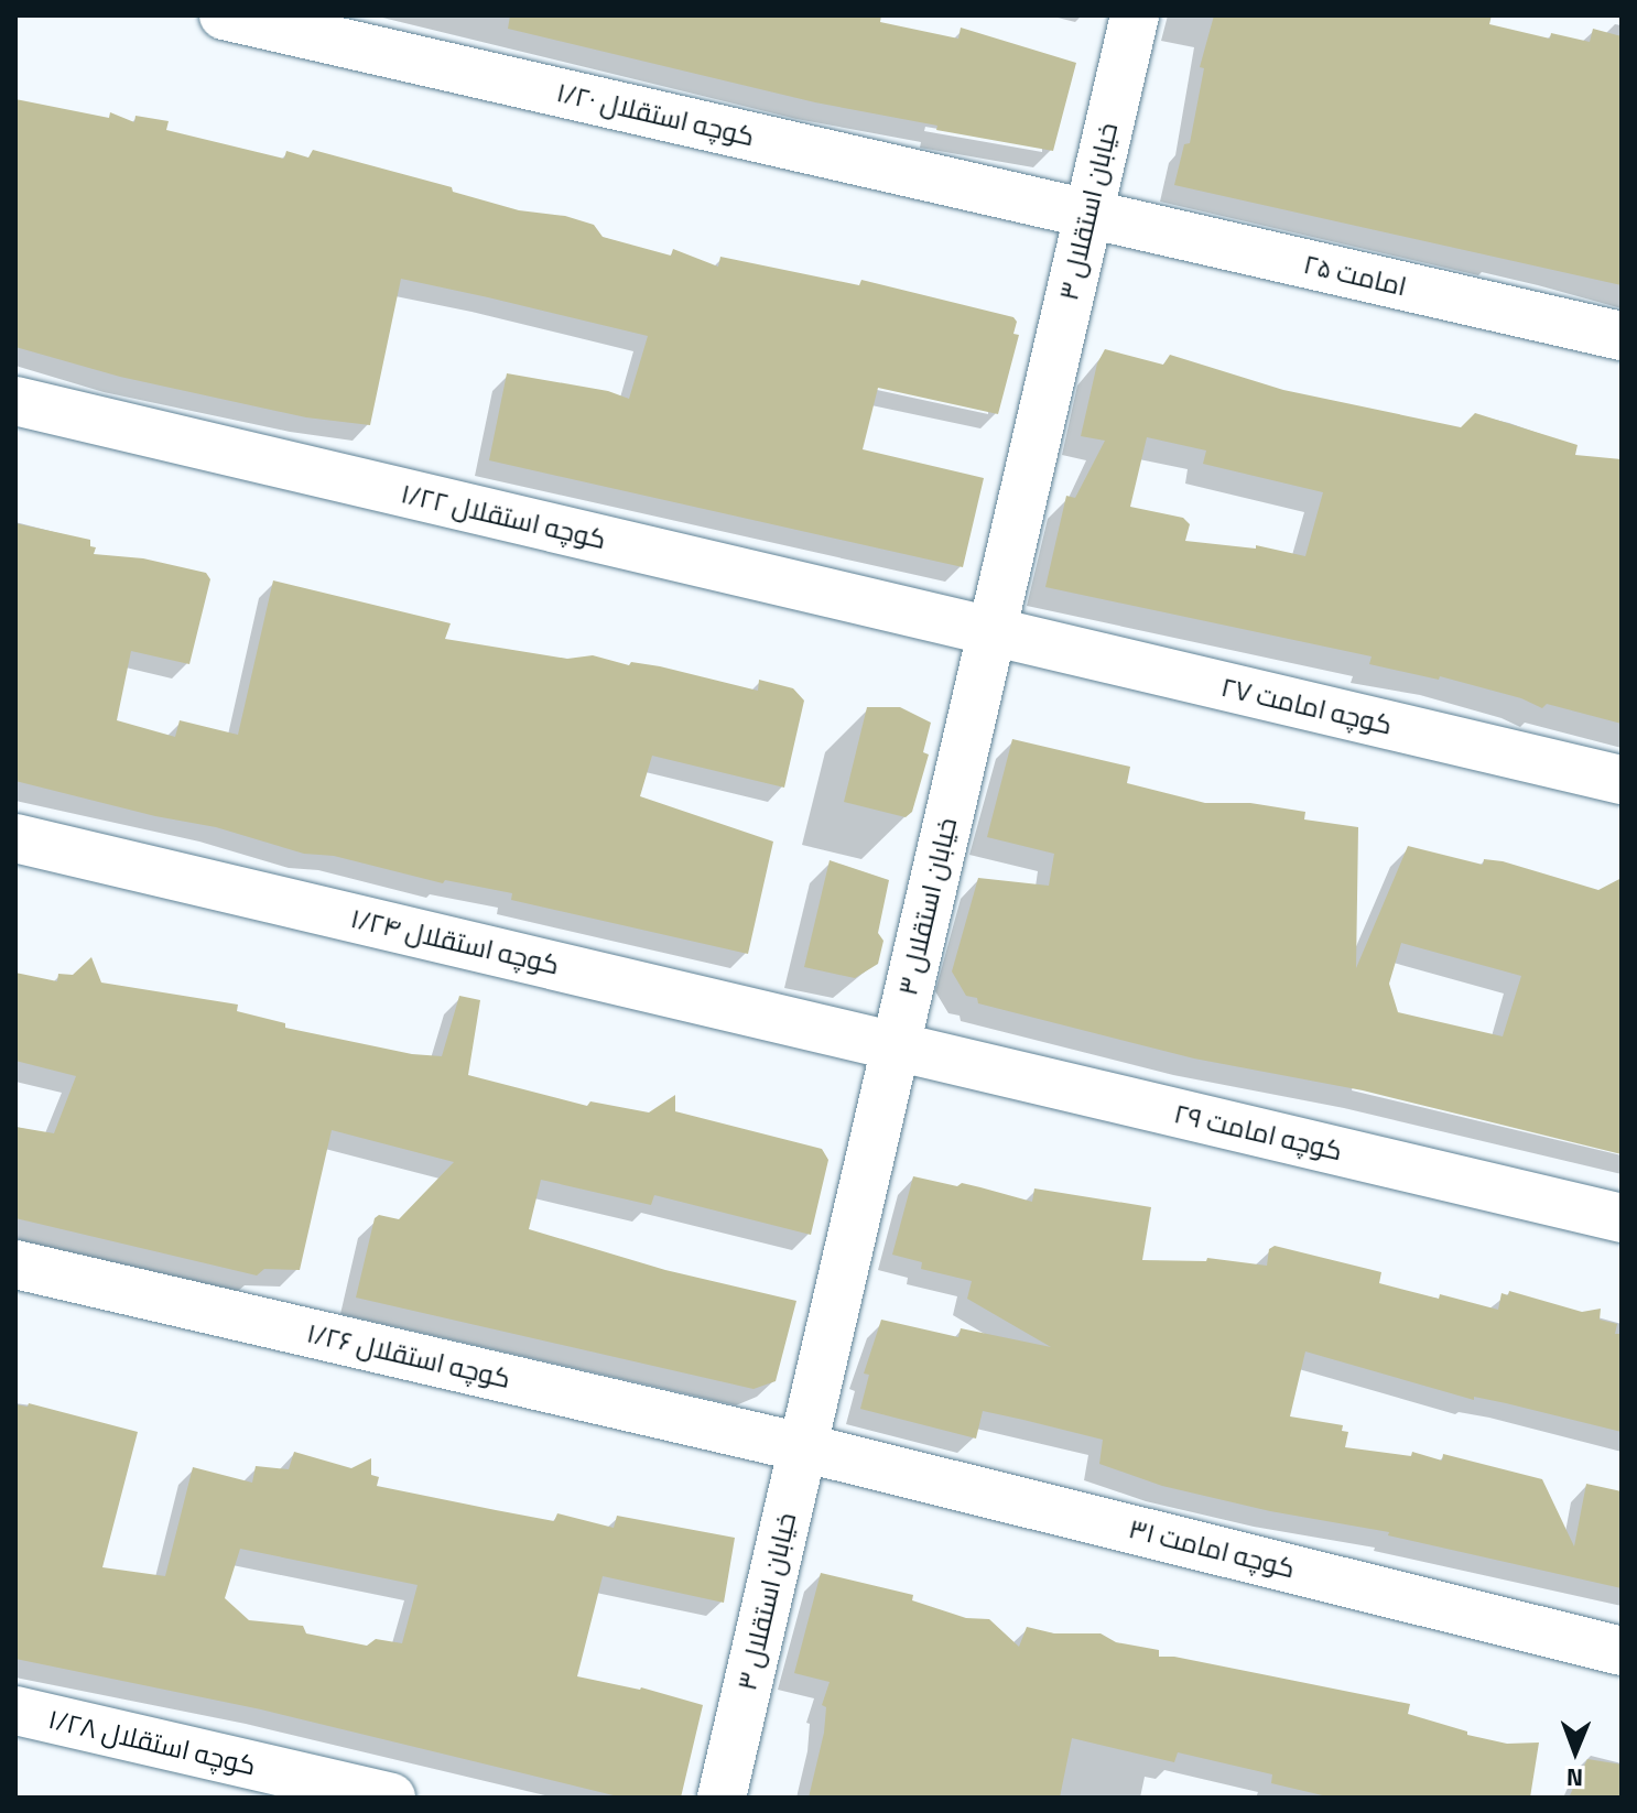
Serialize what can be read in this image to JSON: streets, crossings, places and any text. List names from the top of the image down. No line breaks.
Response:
{"streets":{"street":["کوچه استقلال ۱/۲۰","خیابان استقلال ۳","امامت ۲۵","کوچه استقلال ۱/۲۲","کوچه امامت ۲۷","کوچه استقلال ۱/۲۴","کوچه امامت ۲۹","کوچه استقلال ۱/۲۶","کوچه امامت ۳۱","کوچه استقلال ۱/۲۸"]},"crossings":[["کوچه استقلال ۱/۲۰","خیابان استقلال ۳"],["کوچه استقلال ۱/۲۰","امامت ۲۵"],["خیابان استقلال ۳","امامت ۲۵"],["خیابان استقلال ۳","کوچه استقلال ۱/۲۲"],["خیابان استقلال ۳","کوچه امامت ۲۷"],["خیابان استقلال ۳","کوچه استقلال ۱/۲۴"],["خیابان استقلال ۳","کوچه امامت ۲۹"],["خیابان استقلال ۳","کوچه استقلال ۱/۲۶"],["خیابان استقلال ۳","کوچه امامت ۳۱"],["کوچه استقلال ۱/۲۲","کوچه امامت ۲۷"],["کوچه استقلال ۱/۲۴","کوچه امامت ۲۹"],["کوچه استقلال ۱/۲۶","کوچه امامت ۳۱"]],"north":"bottom"}
